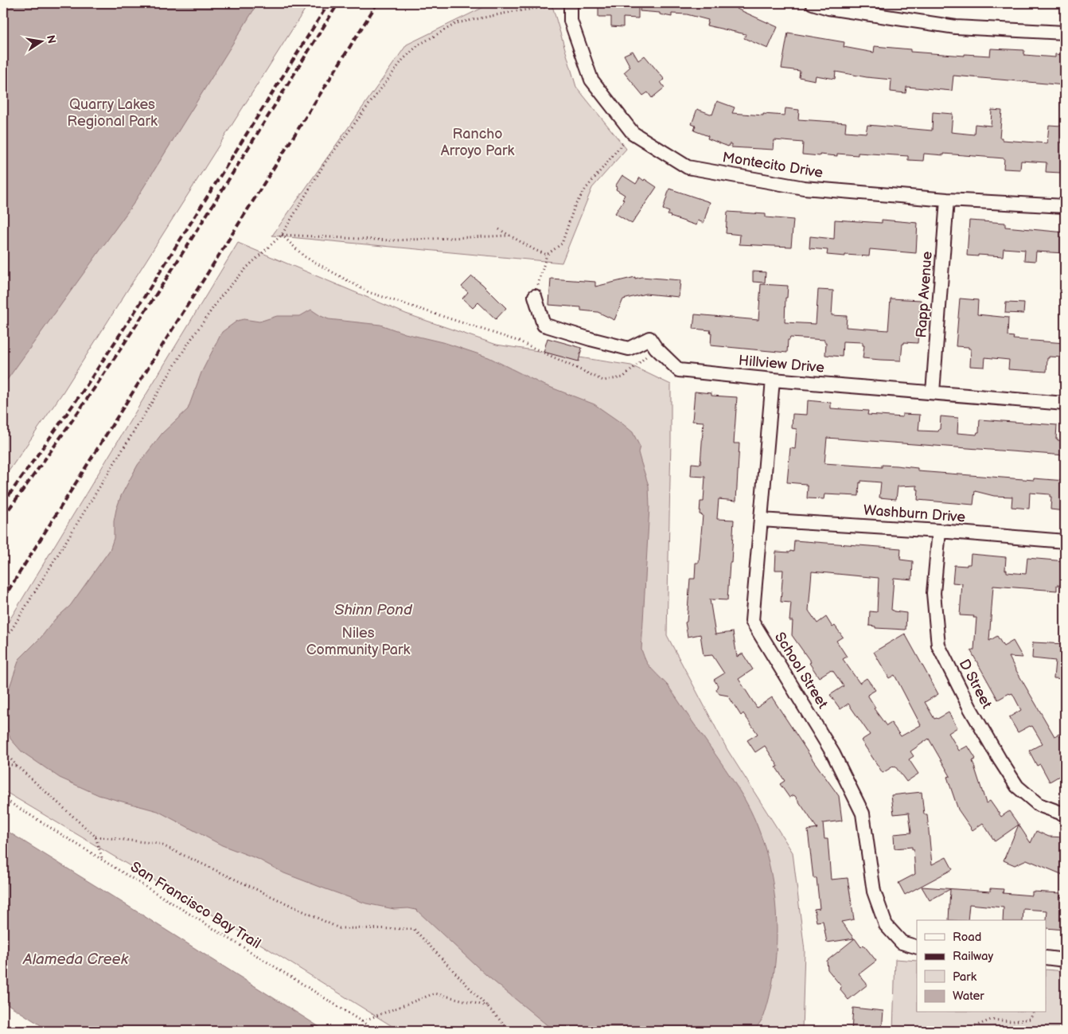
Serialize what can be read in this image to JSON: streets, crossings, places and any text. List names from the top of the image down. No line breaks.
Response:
{"streets":{"street":["Montecito Drive","Rapp Avenue","Hillview Drive","Washburn Drive","School Street","D Street"],"path":["San Francisco Bay Trail"]},"crossings":[["Montecito Drive","Rapp Avenue"],["Rapp Avenue","Hillview Drive"],["Hillview Drive","School Street"],["Washburn Drive","School Street"],["Washburn Drive","D Street"]],"water":["Shinn Pond","Alameda Creek"],"parks":["Quarry Lakes Regional Park","Rancho Arroyo Park","Niles Community Park"],"legend":["Road","Railway","Park","Water"],"north":"right"}
